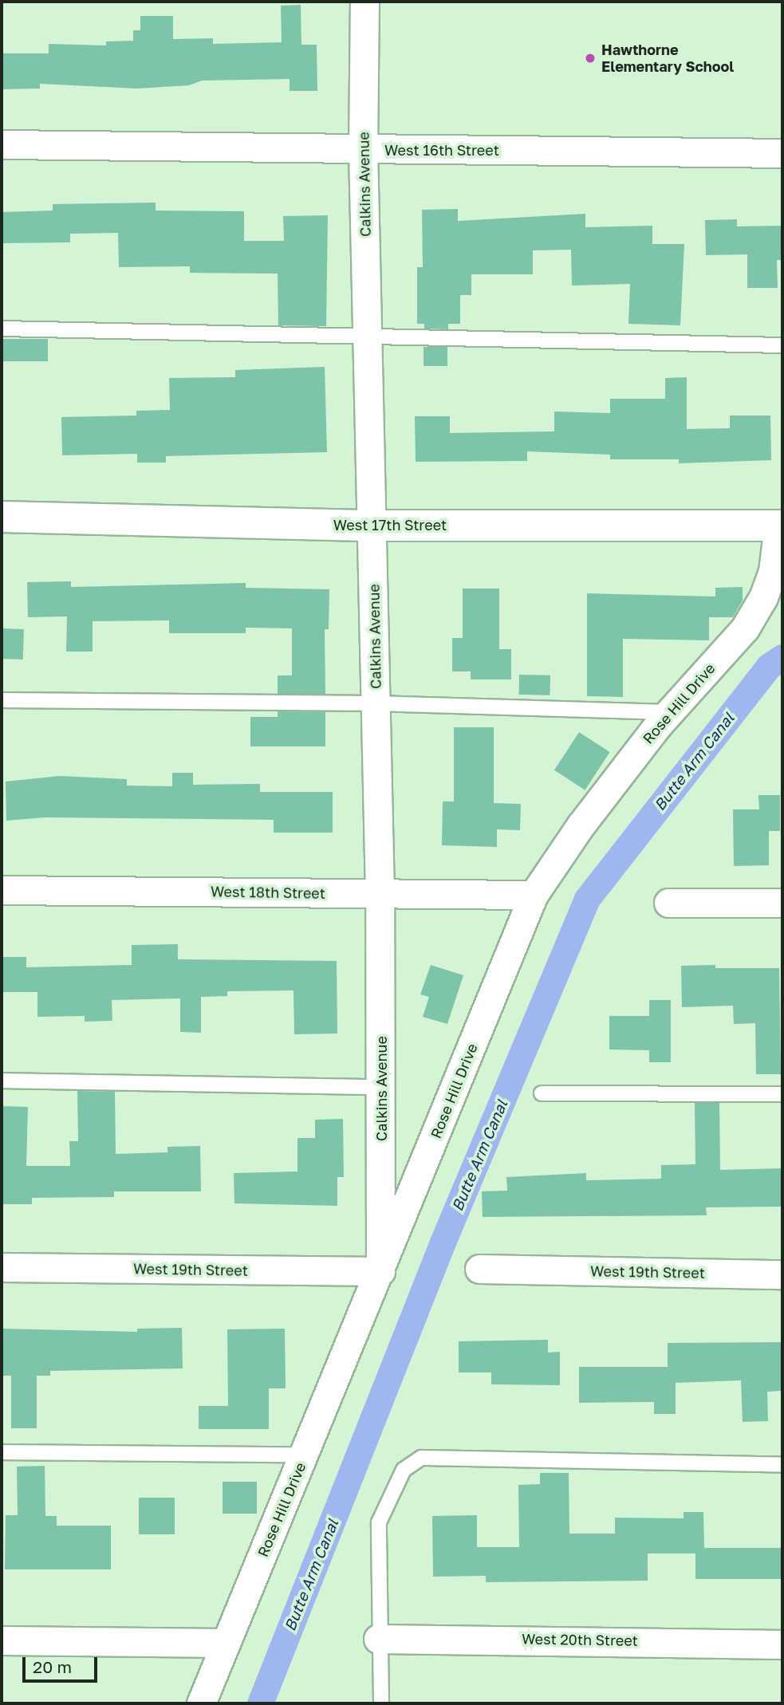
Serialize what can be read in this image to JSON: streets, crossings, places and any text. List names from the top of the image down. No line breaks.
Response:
{"streets":{"main road":["West 17th Street"],"street":["West 16th Street","Calkins Avenue","Rose Hill Drive","West 18th Street","West 19th Street","West 20th Street"]},"crossings":[["West 16th Street","Calkins Avenue"],["Calkins Avenue","West 17th Street"],["Calkins Avenue","Rose Hill Drive"],["Calkins Avenue","West 18th Street"],["Calkins Avenue","West 19th Street"],["West 17th Street","Rose Hill Drive"],["Rose Hill Drive","West 18th Street"],["Rose Hill Drive","West 19th Street"]],"water":["Butte Arm Canal"],"places":["Hawthorne Elementary School"],"scale_bar":"20 m"}
